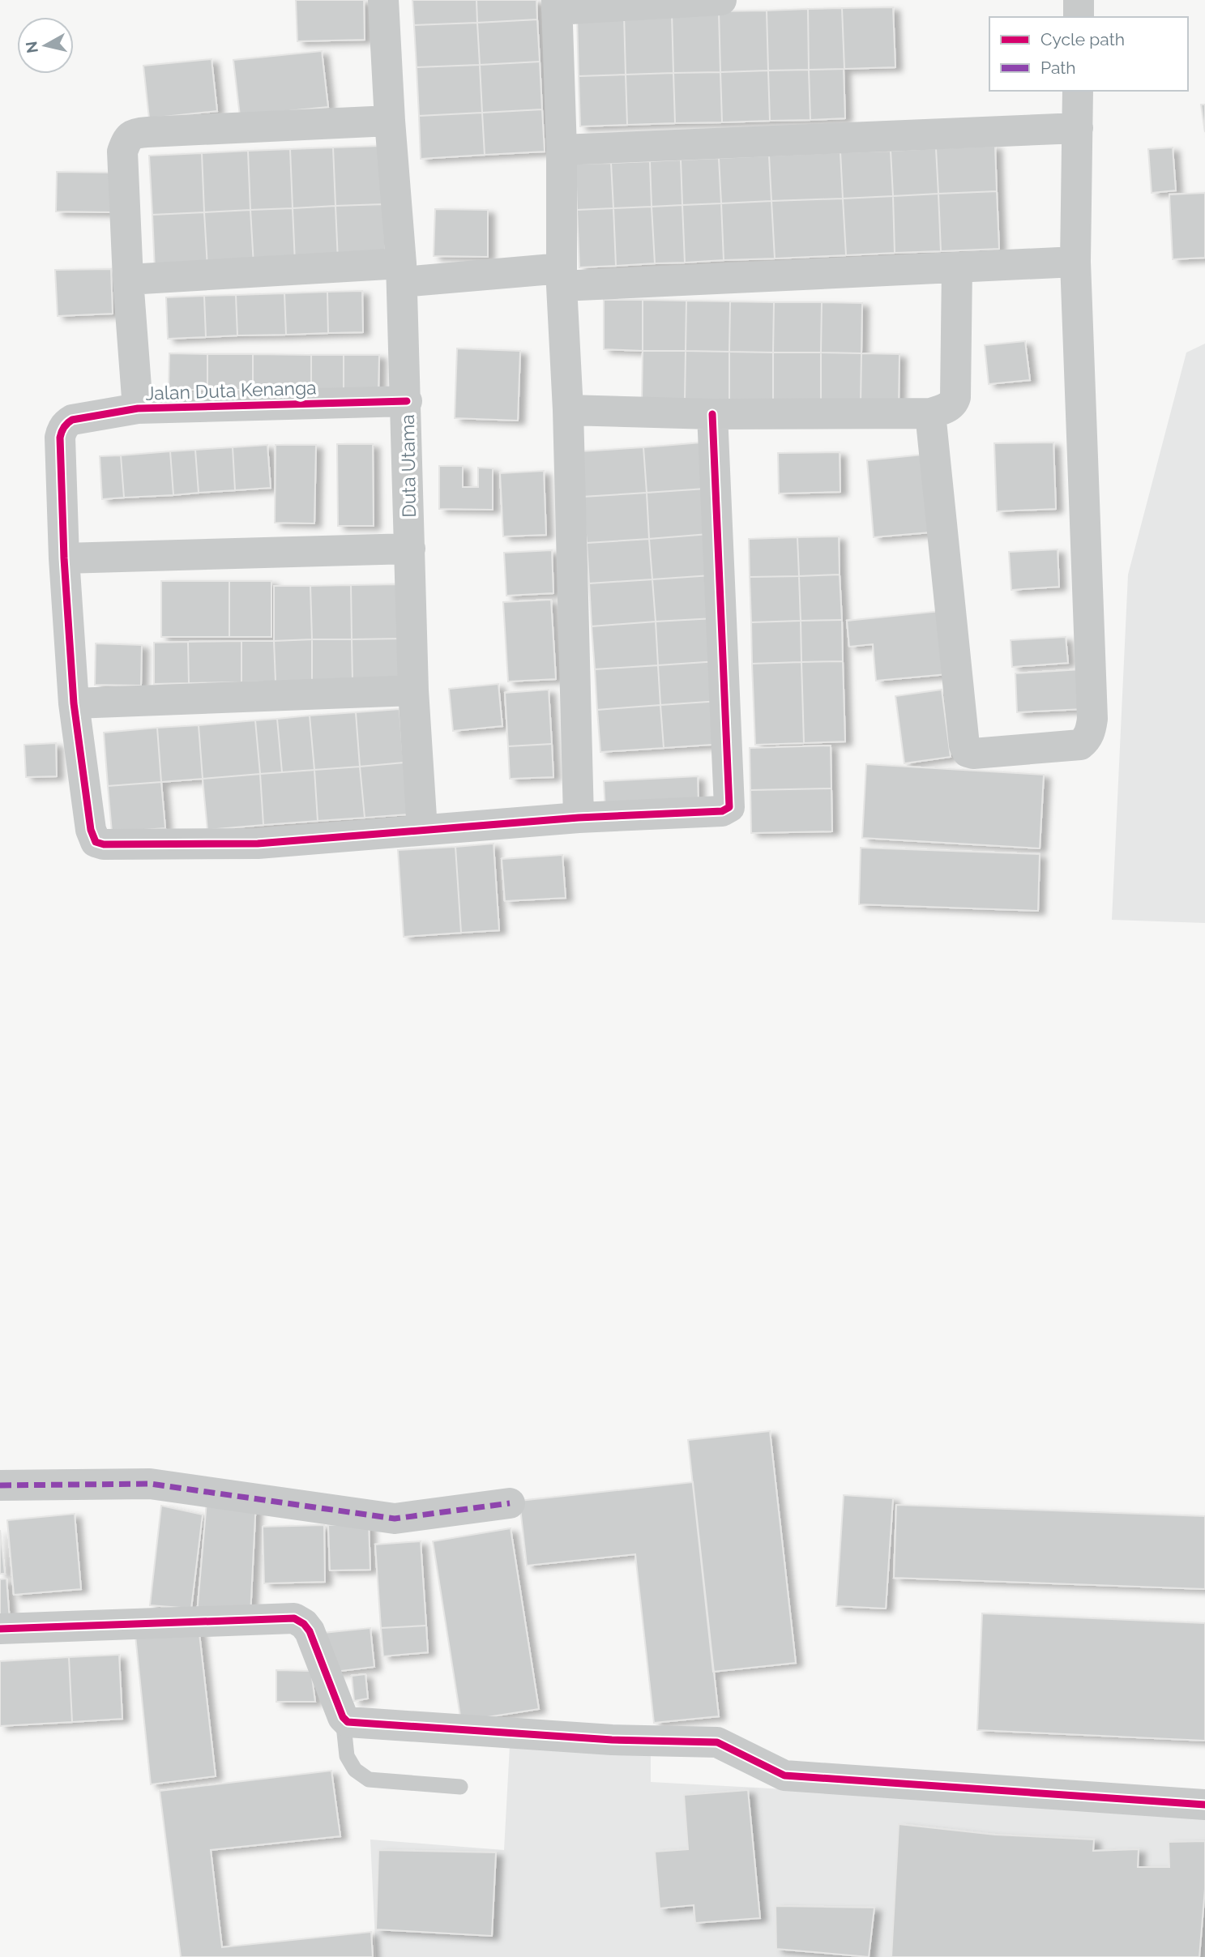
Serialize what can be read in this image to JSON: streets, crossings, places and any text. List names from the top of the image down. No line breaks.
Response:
{"streets":{"street":["Jalan Duta Kenanga","Duta Utama"]},"crossings":[["Jalan Duta Kenanga","Duta Utama"]],"legend":["Cycle path","Path"],"north":"left"}
